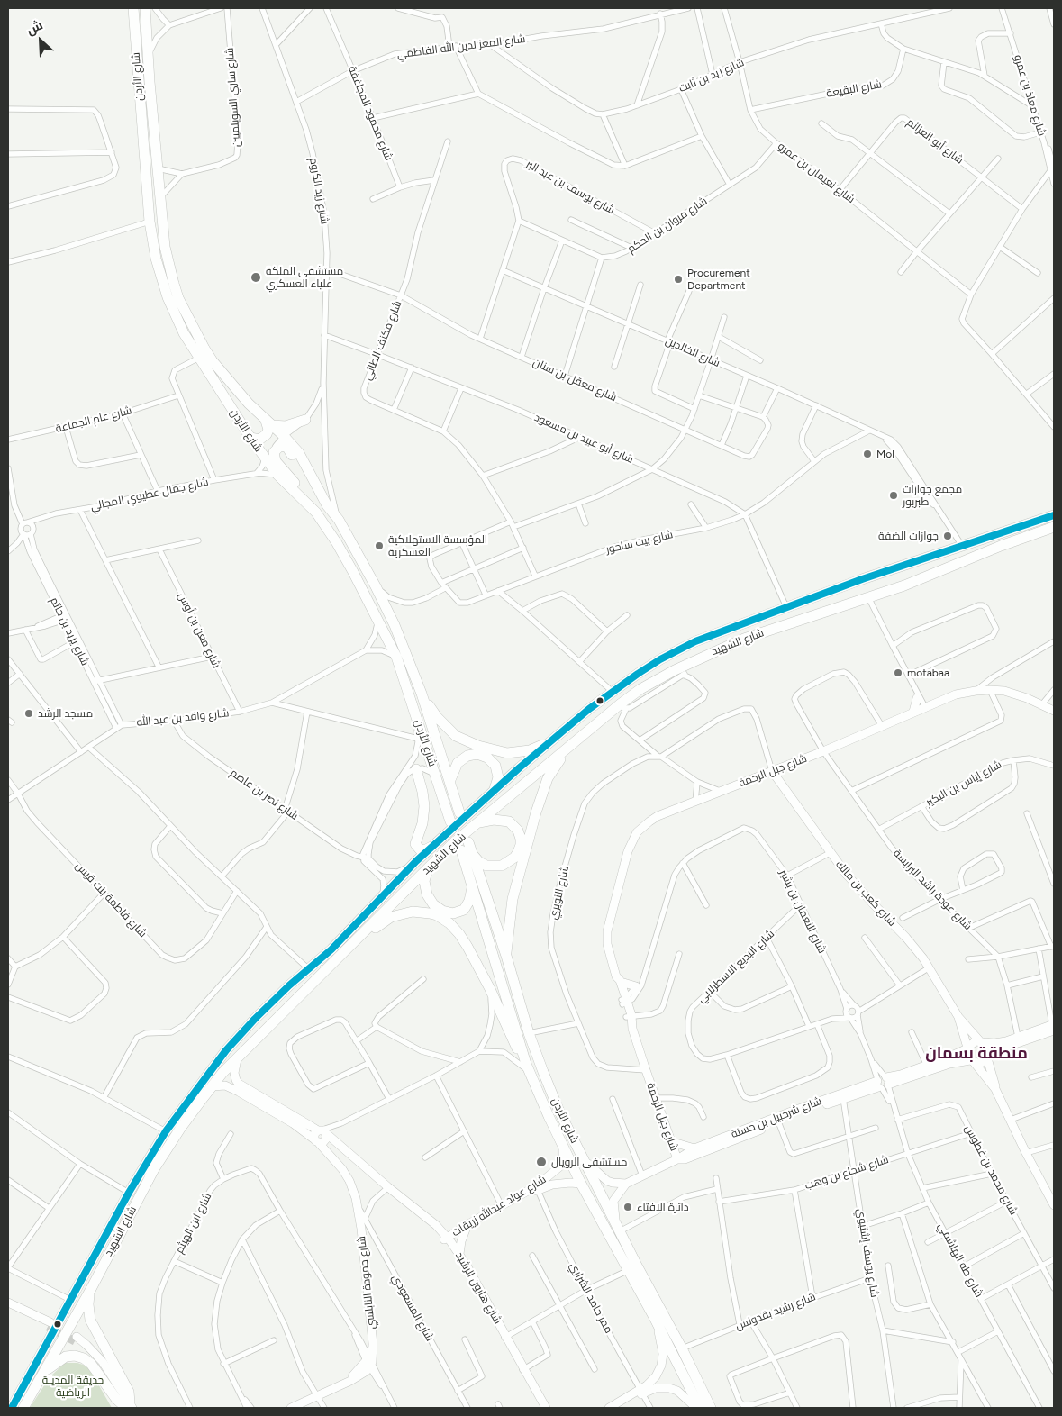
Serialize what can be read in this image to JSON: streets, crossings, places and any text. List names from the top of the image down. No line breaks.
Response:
{"streets":{"highway":["شارع الأردن","شارع الشهيد"],"street":["شارع المعز لدين الله الفاطمي","شارع زيد بن ثابت","شارع البقيعة","شارع معاذ بن عمرو","شارع ساري السويلميين","شارع محمود المجاغفة","شارع أبو العزائم","شارع نعيمان بن عمرو","شارع يوسف بن عبد البر","شارع زيد الكروم","شارع مروان بن الحكم","شارع مكنف الطائي","شارع الخالدين","شارع معقل بن سنان","شارع عام الجماعة","شارع أبو عبيد بن مسعود","شارع جمال عطيوي المجالي","شارع بيت ساحور","شارع معن بن أوس","شارع يزيد بن حاتم","شارع واقد بن عبد الله","شارع جبل الرحمة","شارع إياس بن البكير","شارع نصر بن عاصم","شارع عودة راشد البرايسة","شارع النويري","شارع كعب بن مالك","شارع فاطمة بنت قيس","شارع النعمان بن بشير","شارع البديع الاسطرلابي","شارع شرحبيل بن حسنة","شارع محمد بن غطوس","شارع شجاع بن وهب","شارع عواد عبدالله زريقات","شارع ابن الهيثم","شارع يوسف إشتيوي","شارع طه الهاشمي","شارع حمودة النابلسي","شارع هارون الرشيد","ممر حامد الشراري","شارع المسعودي","شارع رشيد بقدونس"]},"crossings":[["شارع المعز لدين الله الفاطمي","شارع محمود المجاغفة"],["شارع المعز لدين الله الفاطمي","شارع زيد الكروم"],["شارع زيد بن ثابت","شارع نعيمان بن عمرو"],["شارع الأردن","شارع ساري السويلميين"],["شارع الأردن","شارع زيد الكروم"],["شارع الأردن","شارع جمال عطيوي المجالي"],["شارع الأردن","شارع شرحبيل بن حسنة"],["شارع الأردن","شارع عواد عبدالله زريقات"],["شارع الأردن","شارع رشيد بقدونس"],["شارع البقيعة","شارع نعيمان بن عمرو"],["شارع أبو العزائم","شارع نعيمان بن عمرو"],["شارع نعيمان بن عمرو","شارع مروان بن الحكم"],["شارع يوسف بن عبد البر","شارع مروان بن الحكم"],["شارع زيد الكروم","شارع معقل بن سنان"],["شارع زيد الكروم","شارع أبو عبيد بن مسعود"],["شارع مكنف الطائي","شارع معقل بن سنان"],["شارع مكنف الطائي","شارع أبو عبيد بن مسعود"],["شارع مكنف الطائي","شارع بيت ساحور"],["شارع الخالدين","شارع معقل بن سنان"],["شارع الخالدين","شارع بيت ساحور"],["شارع الخالدين","شارع الشهيد"],["شارع أبو عبيد بن مسعود","شارع بيت ساحور"],["شارع جمال عطيوي المجالي","شارع يزيد بن حاتم"],["شارع معن بن أوس","شارع واقد بن عبد الله"],["شارع يزيد بن حاتم","شارع واقد بن عبد الله"],["شارع الشهيد","شارع نصر بن عاصم"],["شارع الشهيد","شارع هارون الرشيد"],["شارع واقد بن عبد الله","شارع نصر بن عاصم"],["شارع واقد بن عبد الله","شارع فاطمة بنت قيس"],["شارع جبل الرحمة","شارع عودة راشد البرايسة"],["شارع جبل الرحمة","شارع النويري"],["شارع جبل الرحمة","شارع كعب بن مالك"],["شارع جبل الرحمة","شارع النعمان بن بشير"],["شارع جبل الرحمة","شارع شرحبيل بن حسنة"],["شارع إياس بن البكير","شارع عودة راشد البرايسة"],["شارع النويري","شارع كعب بن مالك"],["شارع كعب بن مالك","شارع شرحبيل بن حسنة"],["شارع النعمان بن بشير","شارع البديع الاسطرلابي"],["شارع شرحبيل بن حسنة","شارع يوسف إشتيوي"],["شارع شرحبيل بن حسنة","شارع طه الهاشمي"],["شارع محمد بن غطوس","شارع شجاع بن وهب"],["شارع محمد بن غطوس","شارع طه الهاشمي"],["شارع شجاع بن وهب","شارع يوسف إشتيوي"],["شارع شجاع بن وهب","شارع طه الهاشمي"],["شارع عواد عبدالله زريقات","شارع هارون الرشيد"],["شارع عواد عبدالله زريقات","ممر حامد الشراري"],["شارع ابن الهيثم","شارع حمودة النابلسي"],["شارع يوسف إشتيوي","شارع رشيد بقدونس"],["شارع حمودة النابلسي","شارع هارون الرشيد"],["شارع حمودة النابلسي","شارع المسعودي"]],"districts":["منطقة بسمان"],"parks":["حديقة المدينة الرياضية"],"places":["مستشفى الملكة علياء العسكري","Procurement Department","MoI","مجمع جوازات طبربور","جوازات الضفة","المؤسسة الاستهلاكية العسكرية","motabaa","مسجد الرشد","مستشفى الرويال","دائرة الافتاء"],"north":"top left"}
